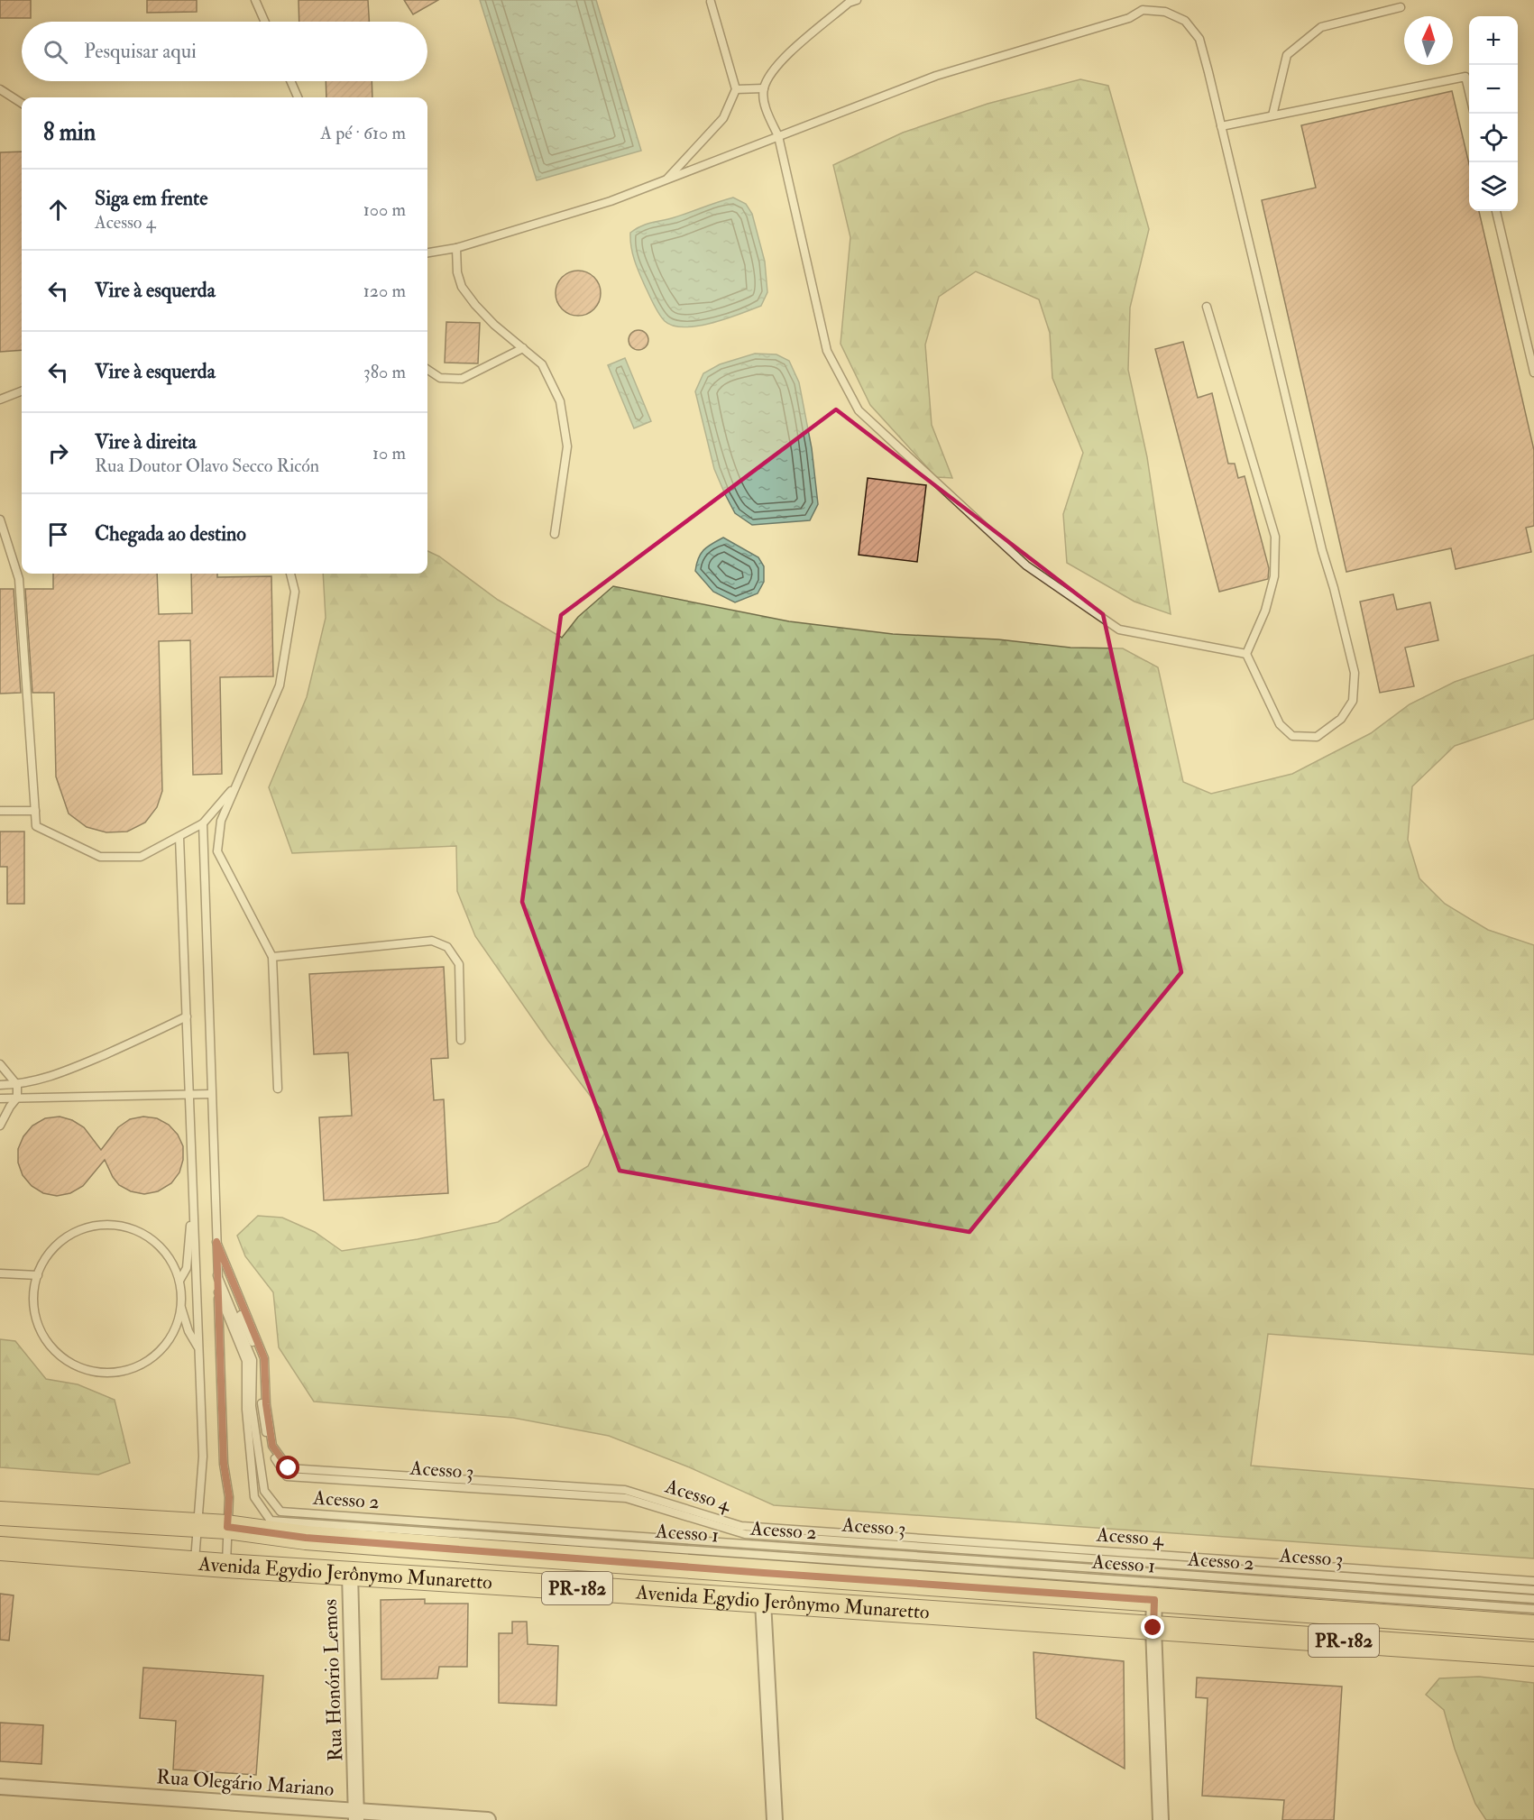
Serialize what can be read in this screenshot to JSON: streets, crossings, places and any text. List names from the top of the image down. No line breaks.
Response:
{"streets":{"main road":["Avenida Egydio Jerônymo Munaretto","PR-182"],"street":["Rua Honório Lemos","Rua Olegário Mariano"],"lane":["Acesso 3","Acesso 4","Acesso 2","Acesso 1"]},"crossings":[["Avenida Egydio Jerônymo Munaretto","Rua Honório Lemos"],["Rua Honório Lemos","Rua Olegário Mariano"]],"north":"top","page":{"map_buttons":["+","−"],"search":"Pesquisar aqui","heading":["8 min","A pé · 610 m"],"list":[["Siga em frente","Acesso 4","100 m"],["Vire à esquerda","120 m"],["Vire à esquerda","380 m"],["Vire à direita","Rua Doutor Olavo Secco Ricón","10 m"],"Chegada ao destino"]}}
